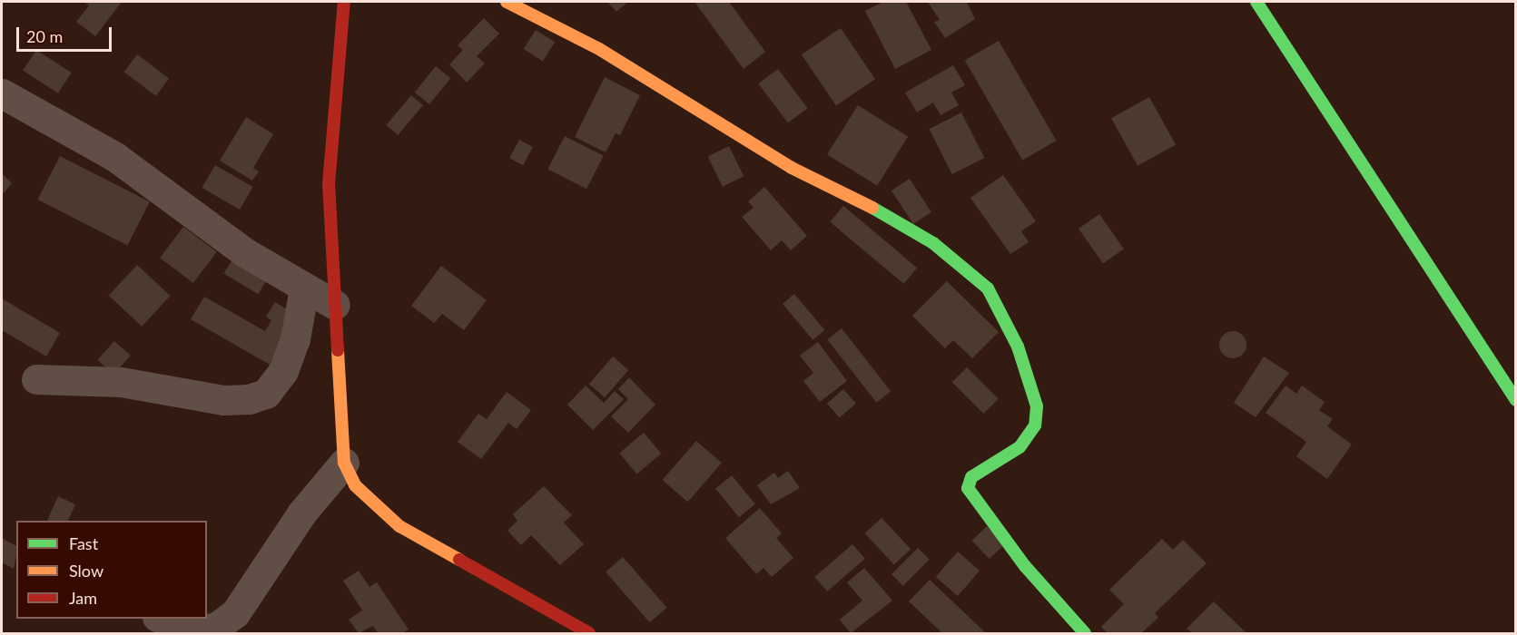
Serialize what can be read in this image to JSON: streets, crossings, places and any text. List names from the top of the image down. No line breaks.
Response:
{"legend":["Fast","Slow","Jam"],"scale_bar":"20 m"}
